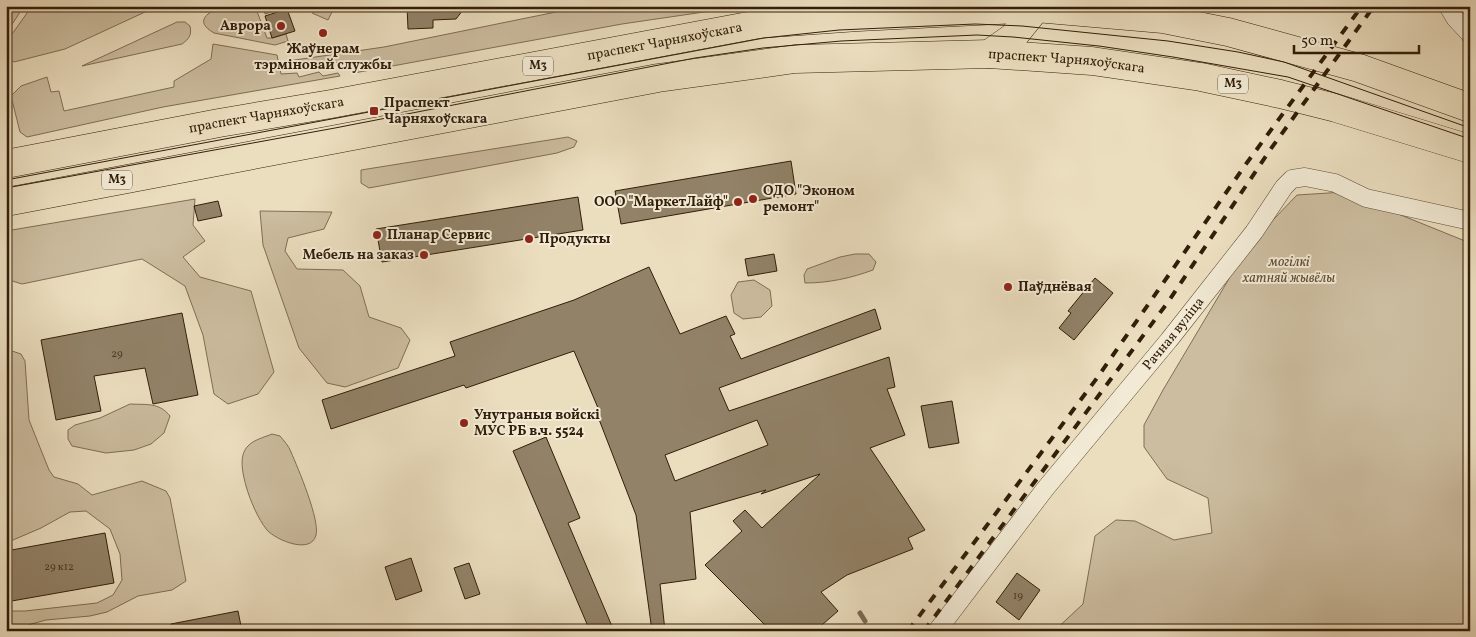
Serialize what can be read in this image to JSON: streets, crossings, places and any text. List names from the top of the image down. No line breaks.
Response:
{"streets":{"main road":["праспект Чарняхоўскага","М3"],"street":["Рачная вуліца"]},"parks":["могілкі хатняй жывёлы"],"places":{"other":["Аврора","Жаўнерам тэрміновай службы","ОДО \"Эконом ремонт\"","ООО \"МаркетЛайф\"","Планар Сервис","Продукты","Мебель на заказ","Паўднёвая","Унутраныя войскі МУС РБ в.ч. 5524"],"transit":["Праспект Чарняхоўскага"]},"house_numbers":["29","29 к12","19"],"scale_bar":"50 m"}
